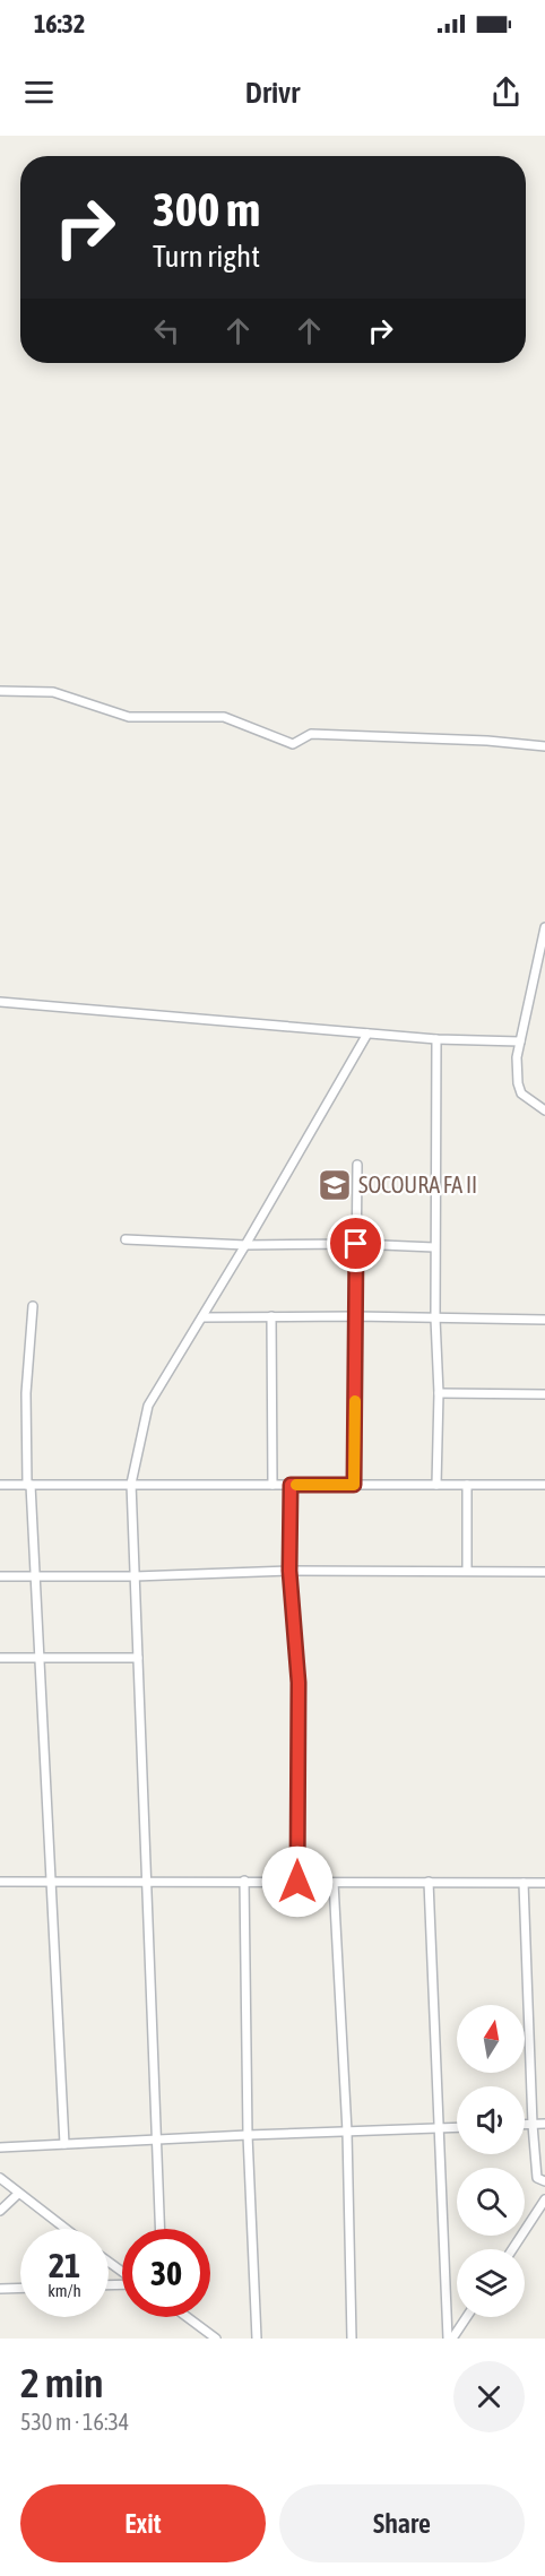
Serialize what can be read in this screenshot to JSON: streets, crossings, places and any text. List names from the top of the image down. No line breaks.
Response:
{"places":{"school or university":["SOCOURA FA II"]},"north":"top","page":{"status":"16:32","header":"Drivr","turn":["300 m","Turn right"],"speed":"21 km/h","limit":"30","heading":["2 min","530 m · 16:34"],"buttons":["Exit","Share"]}}
